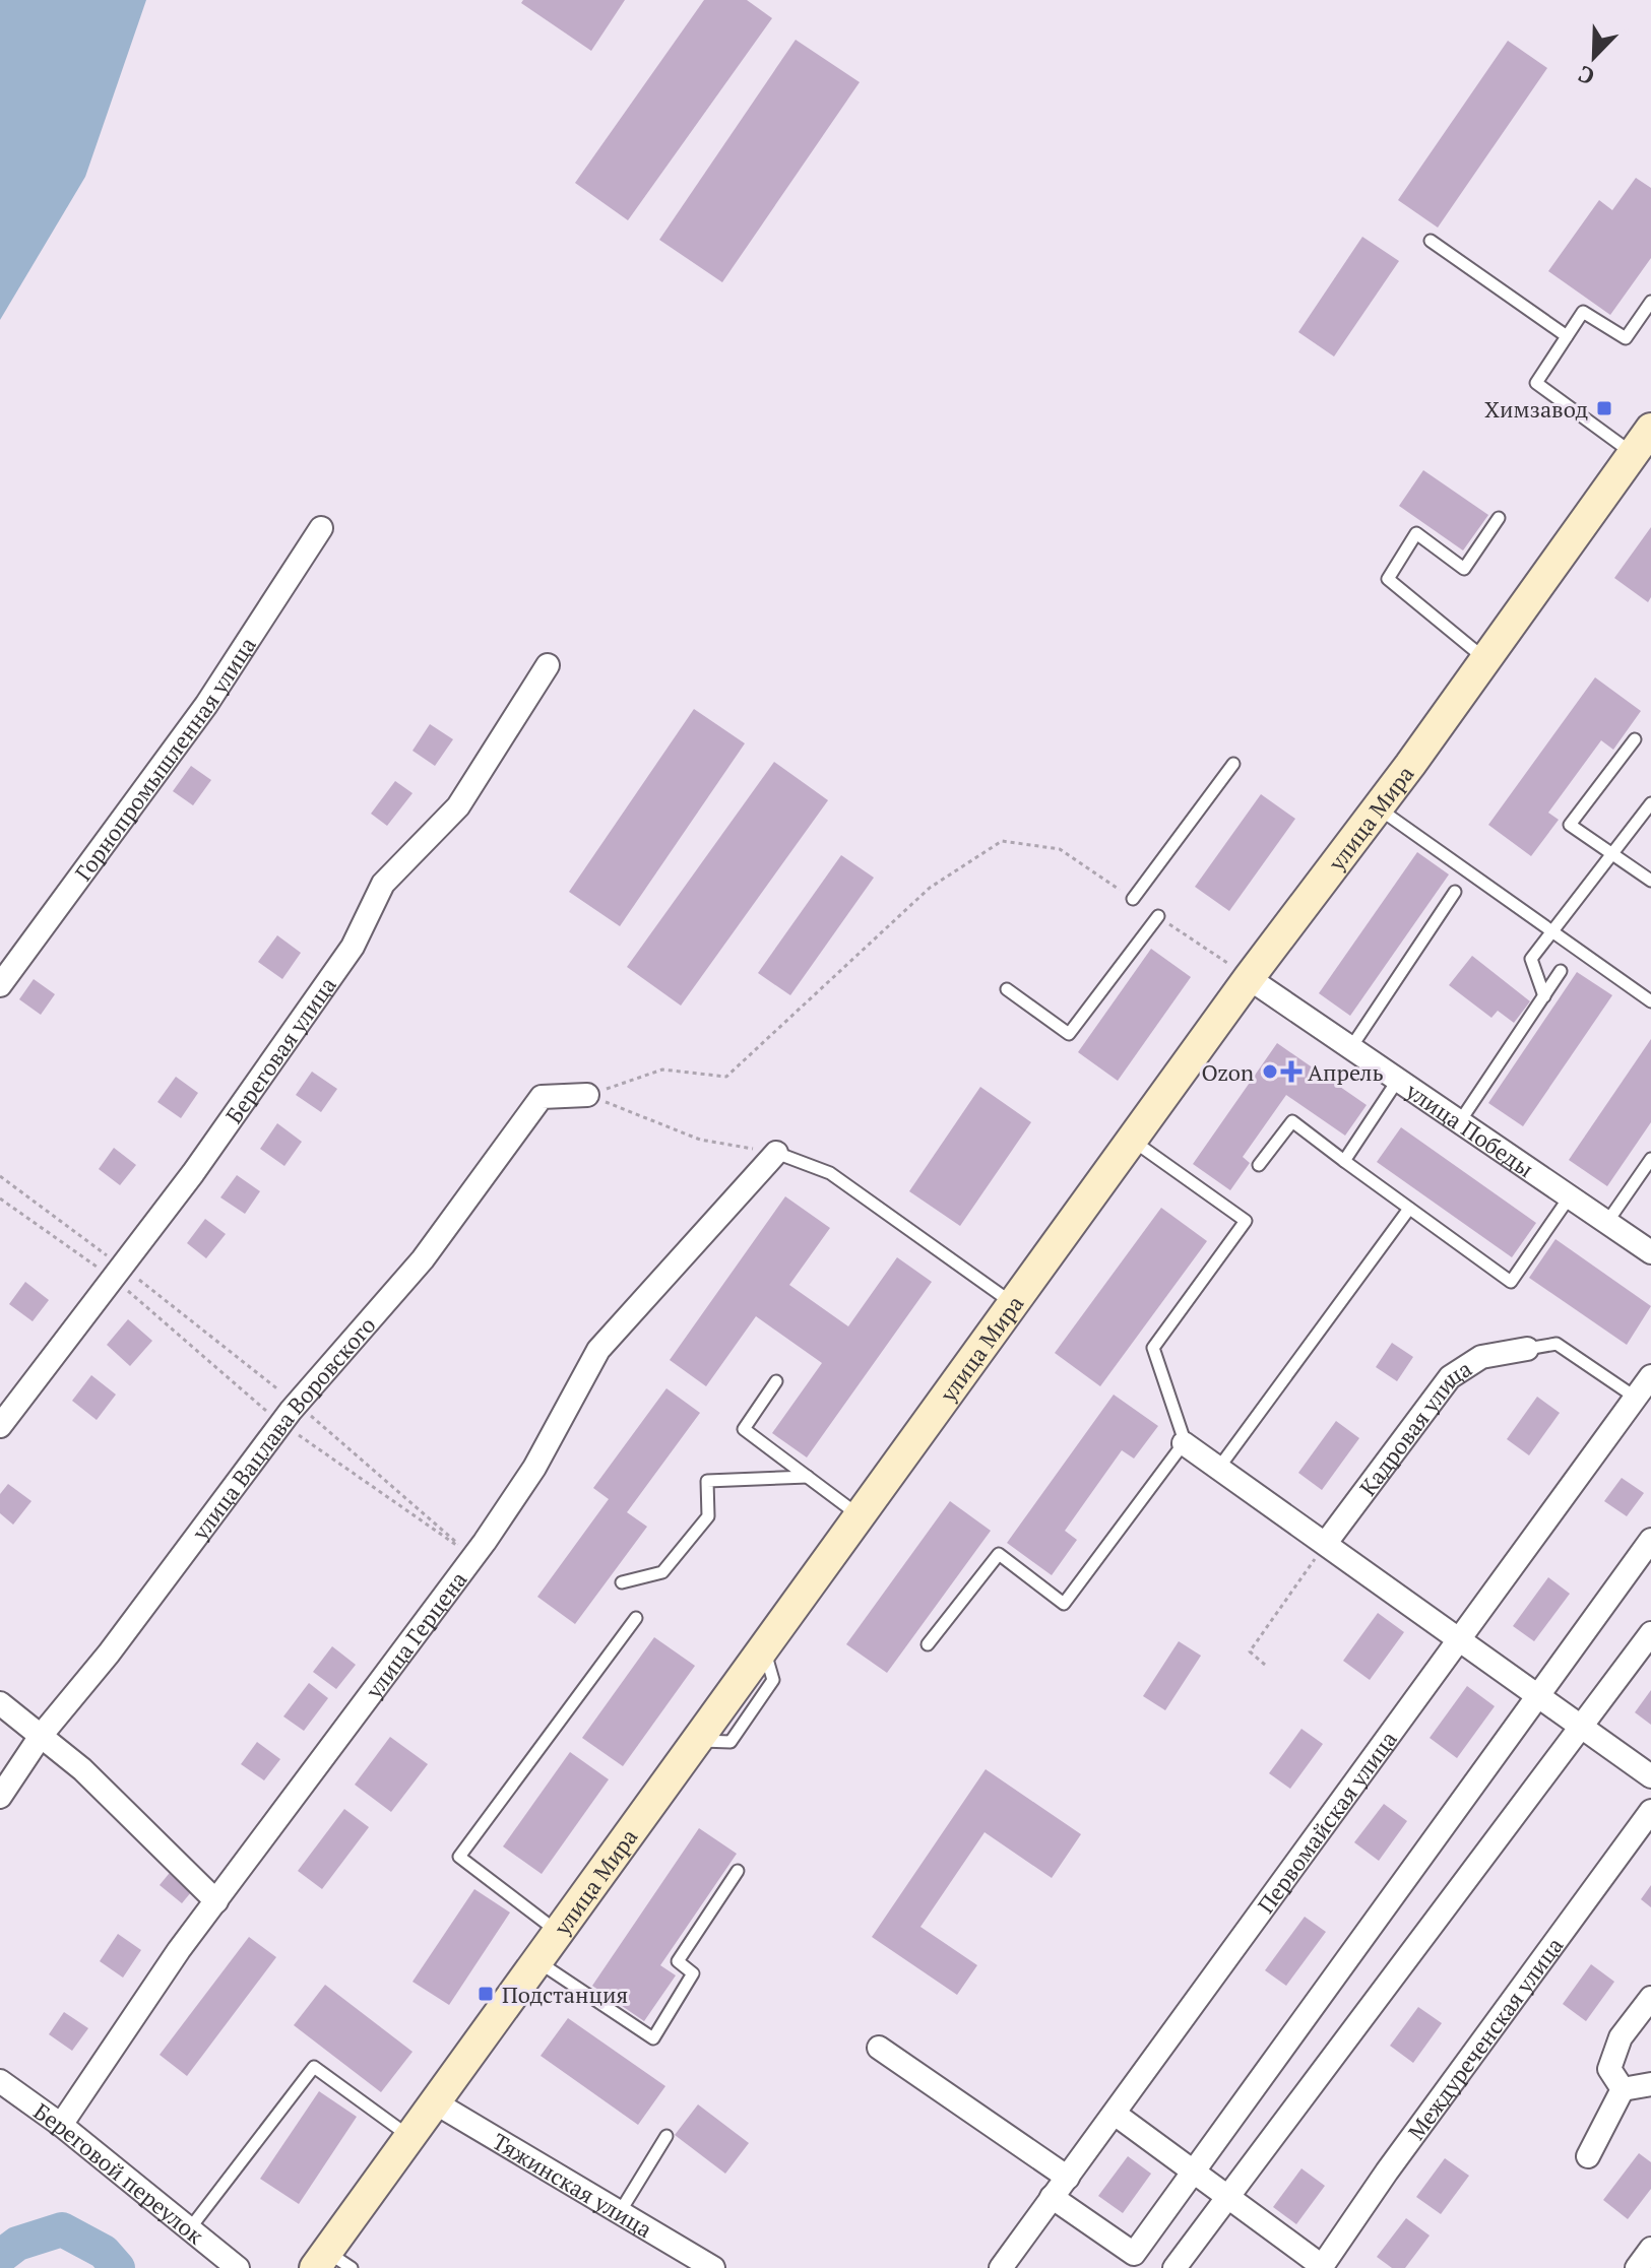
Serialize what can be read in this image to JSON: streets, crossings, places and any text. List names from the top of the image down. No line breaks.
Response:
{"streets":{"main road":["улица Мира"],"street":["Горнопромышленная улица","Береговая улица","улица Победы","улица Вацлава Воровского","Кадровая улица","улица Герцена","Первомайская улица","Междуреченская улица","Береговой переулок","Тяжинская улица"]},"crossings":[["улица Мира","улица Победы"],["улица Мира","Тяжинская улица"],["улица Герцена","Береговой переулок"]],"places":{"transit":["Химзавод","Подстанция"],"other":["Ozon"],"health":["Апрель"]},"north":"bottom left"}
